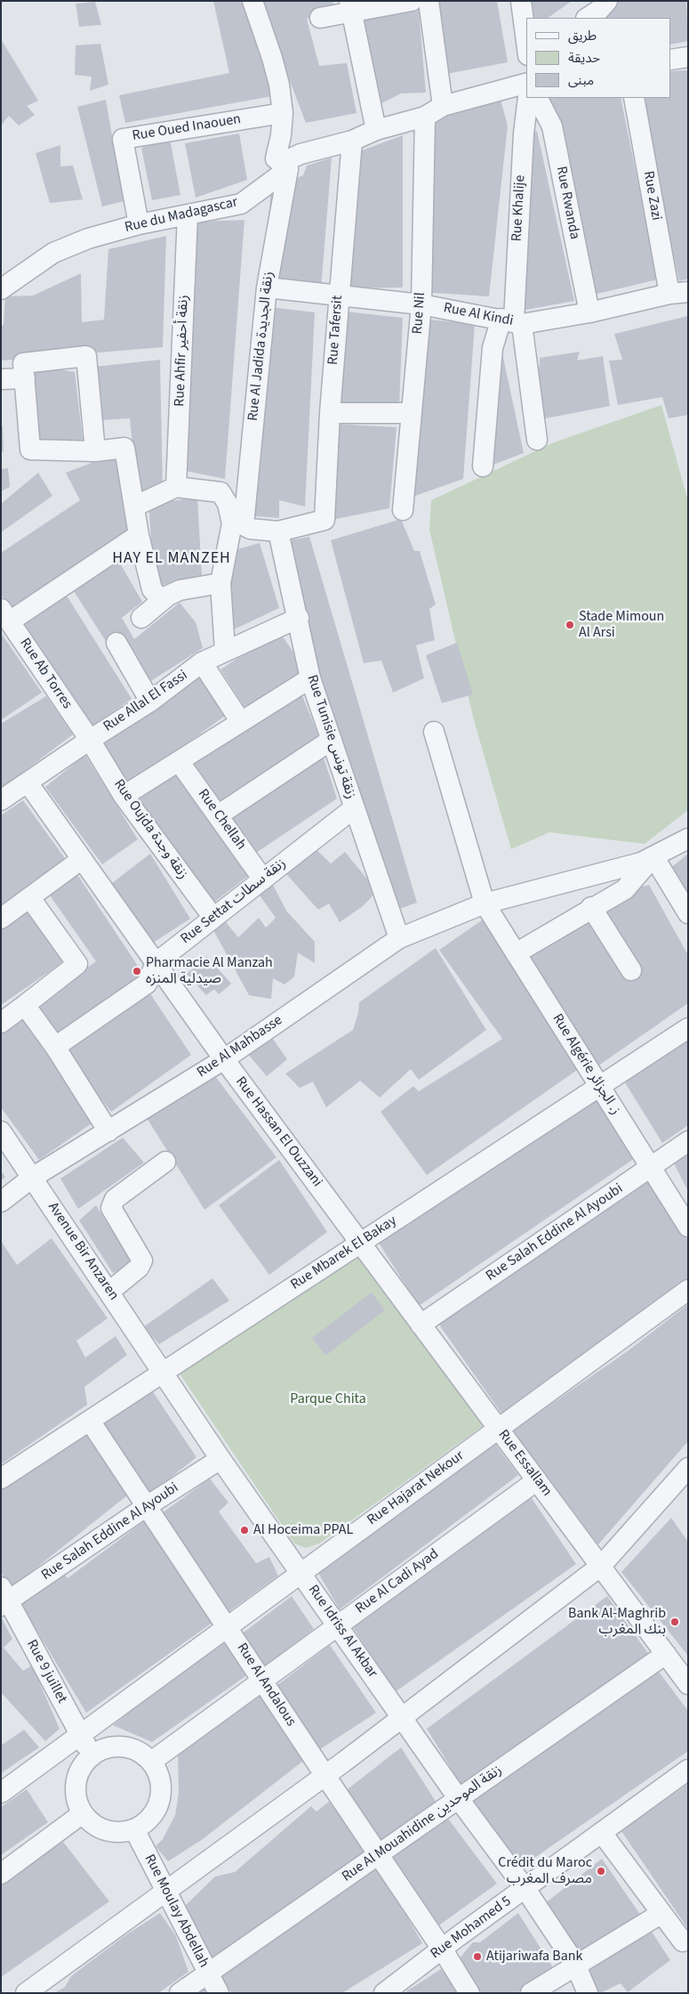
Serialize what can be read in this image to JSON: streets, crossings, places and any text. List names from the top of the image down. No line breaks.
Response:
{"streets":{"street":["Rue Oued Inaouen","Rue Zazi","Rue Rwanda","Rue Khalije","Rue du Madagascar","Rue Nil","Rue Al Kindi","Rue Tafersit","Rue Al Jadida زنقة الجديدة","Rue Ahfir زنقة أحفير","Rue Ab Torres","Rue Allal El Fassi","Rue Tunisie زنقة تونس","Rue Chellah","Rue Oujda زنقة وجدة","Rue Settat زنقة سطات","Rue Al Mahbasse","Rue Algérie ز. الجزائر","Rue Hassan El Ouzzani","Rue Salah Eddine Al Ayoubi","Avenue Bir Anzaren","Rue Mbarek El Bakay","Rue Essallam","Rue Hajarat Nekour","Rue Al Cadi Ayad","Rue Idriss Al Akbar","Rue 9 juillet","Rue Al Andalous","Rue Al Mouahidine زنقة الموحدين","Rue Moulay Abdellah","Rue Mohamed 5"]},"crossings":[["Rue Oued Inaouen","Rue du Madagascar"],["Rue Zazi","Rue Al Kindi"],["Rue Rwanda","Rue Al Kindi"],["Rue Khalije","Rue Al Kindi"],["Rue du Madagascar","Rue Nil"],["Rue du Madagascar","Rue Tafersit"],["Rue du Madagascar","Rue Al Jadida زنقة الجديدة"],["Rue du Madagascar","Rue Ahfir زنقة أحفير"],["Rue Nil","Rue Al Kindi"],["Rue Al Kindi","Rue Tafersit"],["Rue Al Kindi","Rue Al Jadida زنقة الجديدة"],["Rue Tafersit","Rue Tunisie زنقة تونس"],["Rue Al Jadida زنقة الجديدة","Rue Ahfir زنقة أحفير"],["Rue Ab Torres","Rue Allal El Fassi"],["Rue Ab Torres","Rue Oujda زنقة وجدة"],["Rue Allal El Fassi","Rue Tunisie زنقة تونس"],["Rue Allal El Fassi","Rue Oujda زنقة وجدة"],["Rue Allal El Fassi","Rue Hassan El Ouzzani"],["Rue Tunisie زنقة تونس","Rue Settat زنقة سطات"],["Rue Tunisie زنقة تونس","Rue Al Mahbasse"],["Rue Chellah","Rue Settat زنقة سطات"],["Rue Oujda زنقة وجدة","Rue Settat زنقة سطات"],["Rue Settat زنقة سطات","Rue Hassan El Ouzzani"],["Rue Al Mahbasse","Rue Algérie ز. الجزائر"],["Rue Al Mahbasse","Rue Hassan El Ouzzani"],["Rue Al Mahbasse","Avenue Bir Anzaren"],["Rue Algérie ز. الجزائر","Rue Salah Eddine Al Ayoubi"],["Rue Algérie ز. الجزائر","Rue Mbarek El Bakay"],["Rue Hassan El Ouzzani","Rue Mbarek El Bakay"],["Rue Hassan El Ouzzani","Rue Essallam"],["Rue Salah Eddine Al Ayoubi","Rue Essallam"],["Rue Salah Eddine Al Ayoubi","Rue Idriss Al Akbar"],["Rue Salah Eddine Al Ayoubi","Rue 9 juillet"],["Rue Salah Eddine Al Ayoubi","Rue Al Andalous"],["Avenue Bir Anzaren","Rue Mbarek El Bakay"],["Avenue Bir Anzaren","Rue Idriss Al Akbar"],["Rue Mbarek El Bakay","Rue Essallam"],["Rue Mbarek El Bakay","Rue Idriss Al Akbar"],["Rue Mbarek El Bakay","Rue Al Andalous"],["Rue Essallam","Rue Hajarat Nekour"],["Rue Essallam","Rue Al Cadi Ayad"],["Rue Essallam","Rue Al Mouahidine زنقة الموحدين"],["Rue Hajarat Nekour","Rue Idriss Al Akbar"],["Rue Hajarat Nekour","Rue 9 juillet"],["Rue Hajarat Nekour","Rue Al Andalous"],["Rue Al Cadi Ayad","Rue Idriss Al Akbar"],["Rue Al Cadi Ayad","Rue 9 juillet"],["Rue Al Cadi Ayad","Rue Al Andalous"],["Rue Al Cadi Ayad","Rue Moulay Abdellah"],["Rue Idriss Al Akbar","Rue Al Mouahidine زنقة الموحدين"],["Rue Idriss Al Akbar","Rue Mohamed 5"],["Rue 9 juillet","Rue Moulay Abdellah"],["Rue Al Andalous","Rue Al Mouahidine زنقة الموحدين"],["Rue Al Andalous","Rue Mohamed 5"],["Rue Al Mouahidine زنقة الموحدين","Rue Moulay Abdellah"]],"districts":["HAY EL MANZEH"],"parks":["Parque Chita"],"places":["Stade Mimoun Al Arsi","Pharmacie Al Manzah صيدلية المنزه","Al Hoceima PPAL","Bank Al-Maghrib بنك المغرب","Crédit du Maroc مصرف المغرب","Atijariwafa Bank"],"legend":["طريق","حديقة","مبنى"]}
